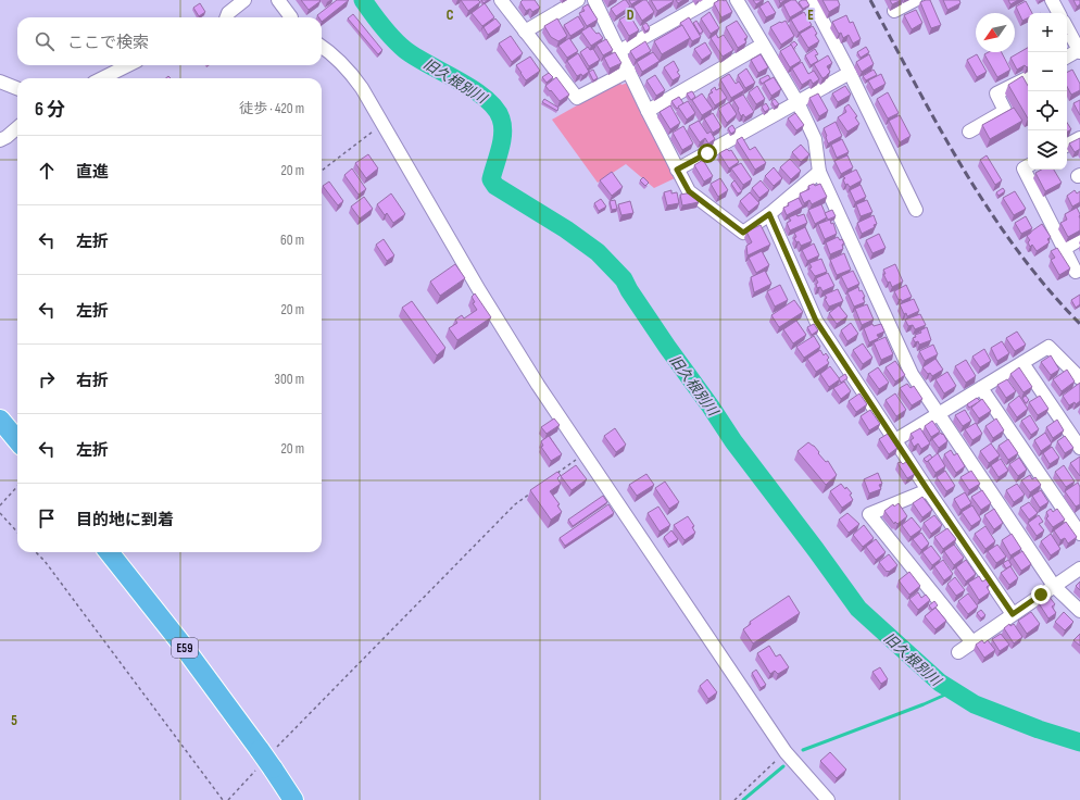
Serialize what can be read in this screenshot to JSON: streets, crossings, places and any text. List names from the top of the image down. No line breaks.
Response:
{"streets":{"highway":["E59"]},"water":["旧久根別川"],"north":"bottom left","page":{"map_buttons":["+","−"],"search":"ここで検索","heading":["6 分","徒歩 · 420 m"],"list":[["直進","20 m"],["左折","60 m"],["左折","20 m"],["右折","300 m"],["左折","20 m"],"目的地に到着"]},"grid":{"columns":["C","D","E"],"rows":["5"]}}
